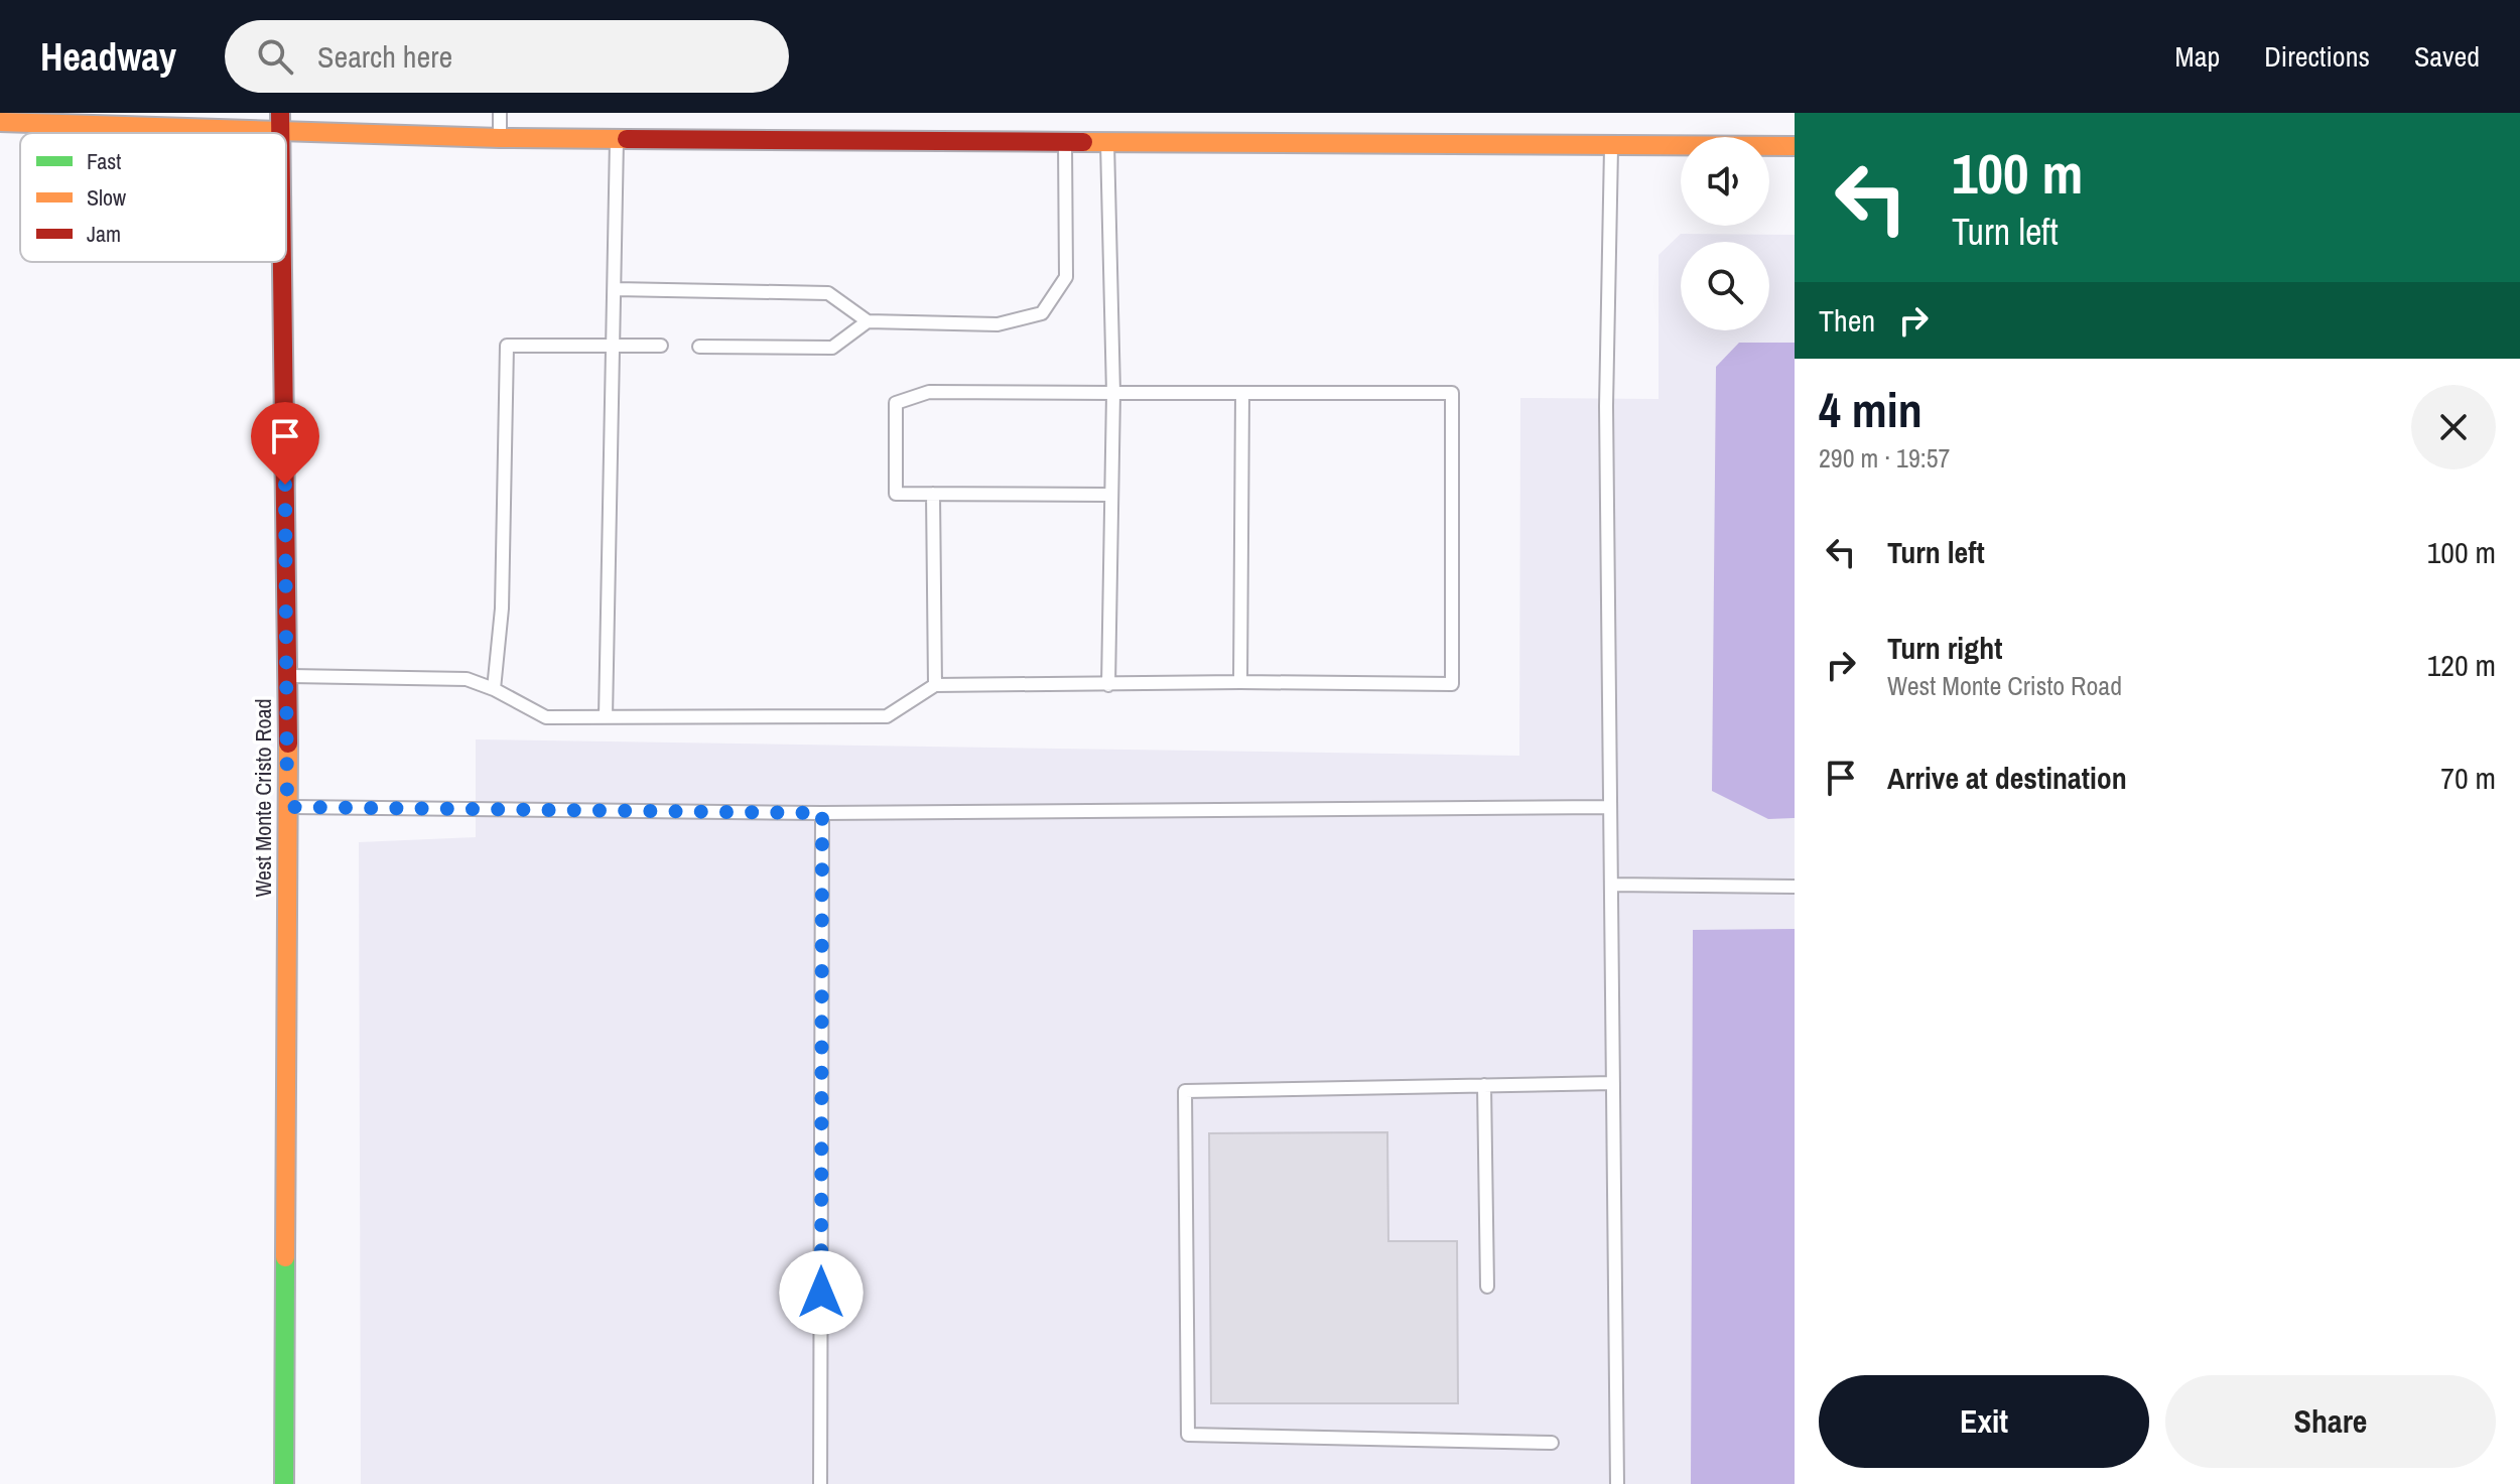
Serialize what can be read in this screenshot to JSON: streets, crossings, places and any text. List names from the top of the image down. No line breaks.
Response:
{"streets":{"street":["West Monte Cristo Road"]},"legend":["Fast","Slow","Jam"],"page":{"header":"Headway","search":"Search here","nav":["Map","Directions","Saved"],"turn":["100 m","Turn left"],"then":"Then","heading":["4 min","290 m · 19:57"],"list":[{"name":"Turn left","value":"100 m"},{"name":"Turn right","note":"West Monte Cristo Road","value":"120 m"},{"name":"Arrive at destination","value":"70 m"}],"buttons":["Exit","Share"]}}
